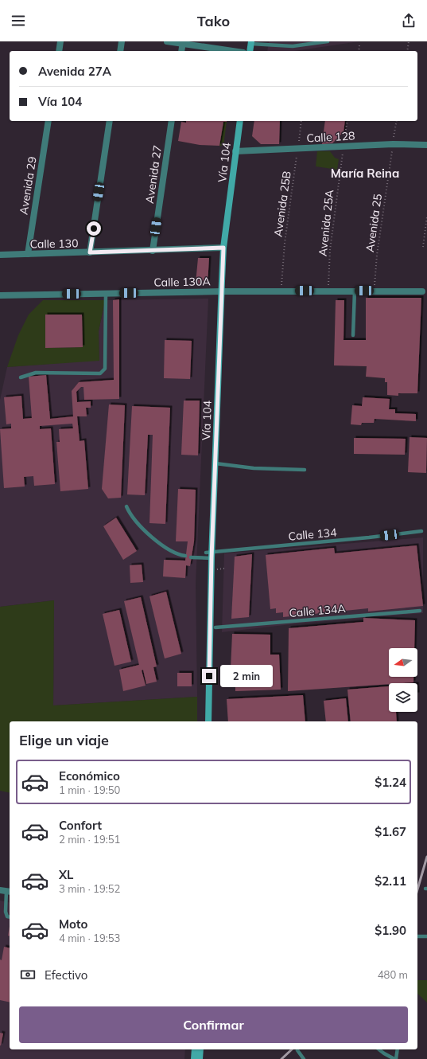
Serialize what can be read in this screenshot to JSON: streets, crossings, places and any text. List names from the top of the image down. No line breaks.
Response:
{"streets":{"main road":["Vía 104"],"street":["Calle 128","Avenida 27","Avenida 29","Calle 130","Calle 130A"],"lane":["Calle 134","Calle 134A"],"path":["Avenida 25B","Avenida 25A","Avenida 25"]},"crossings":[["Calle 128","Vía 104"],["Calle 128","Avenida 25B"],["Calle 128","Avenida 25A"],["Calle 128","Avenida 25"],["Vía 104","Calle 130"],["Vía 104","Calle 130A"],["Vía 104","Calle 134"],["Avenida 27","Calle 130"],["Avenida 29","Calle 130"],["Avenida 25B","Calle 130A"],["Avenida 25A","Calle 130A"],["Avenida 25","Calle 130A"]],"districts":["María Reina"],"north":"left","page":{"header":"Tako","banner":["Avenida 27A","Vía 104"],"bubble":"2 min","heading":"Elige un viaje","list":[{"name":"Económico","note":"1 min · 19:50","value":"$1.24"},{"name":"Confort","note":"2 min · 19:51","value":"$1.67"},{"name":"XL","note":"3 min · 19:52","value":"$2.11"},{"name":"Moto","note":"4 min · 19:53","value":"$1.90"}],"pay":["Efectivo","480 m"],"buttons":"Confirmar"}}
